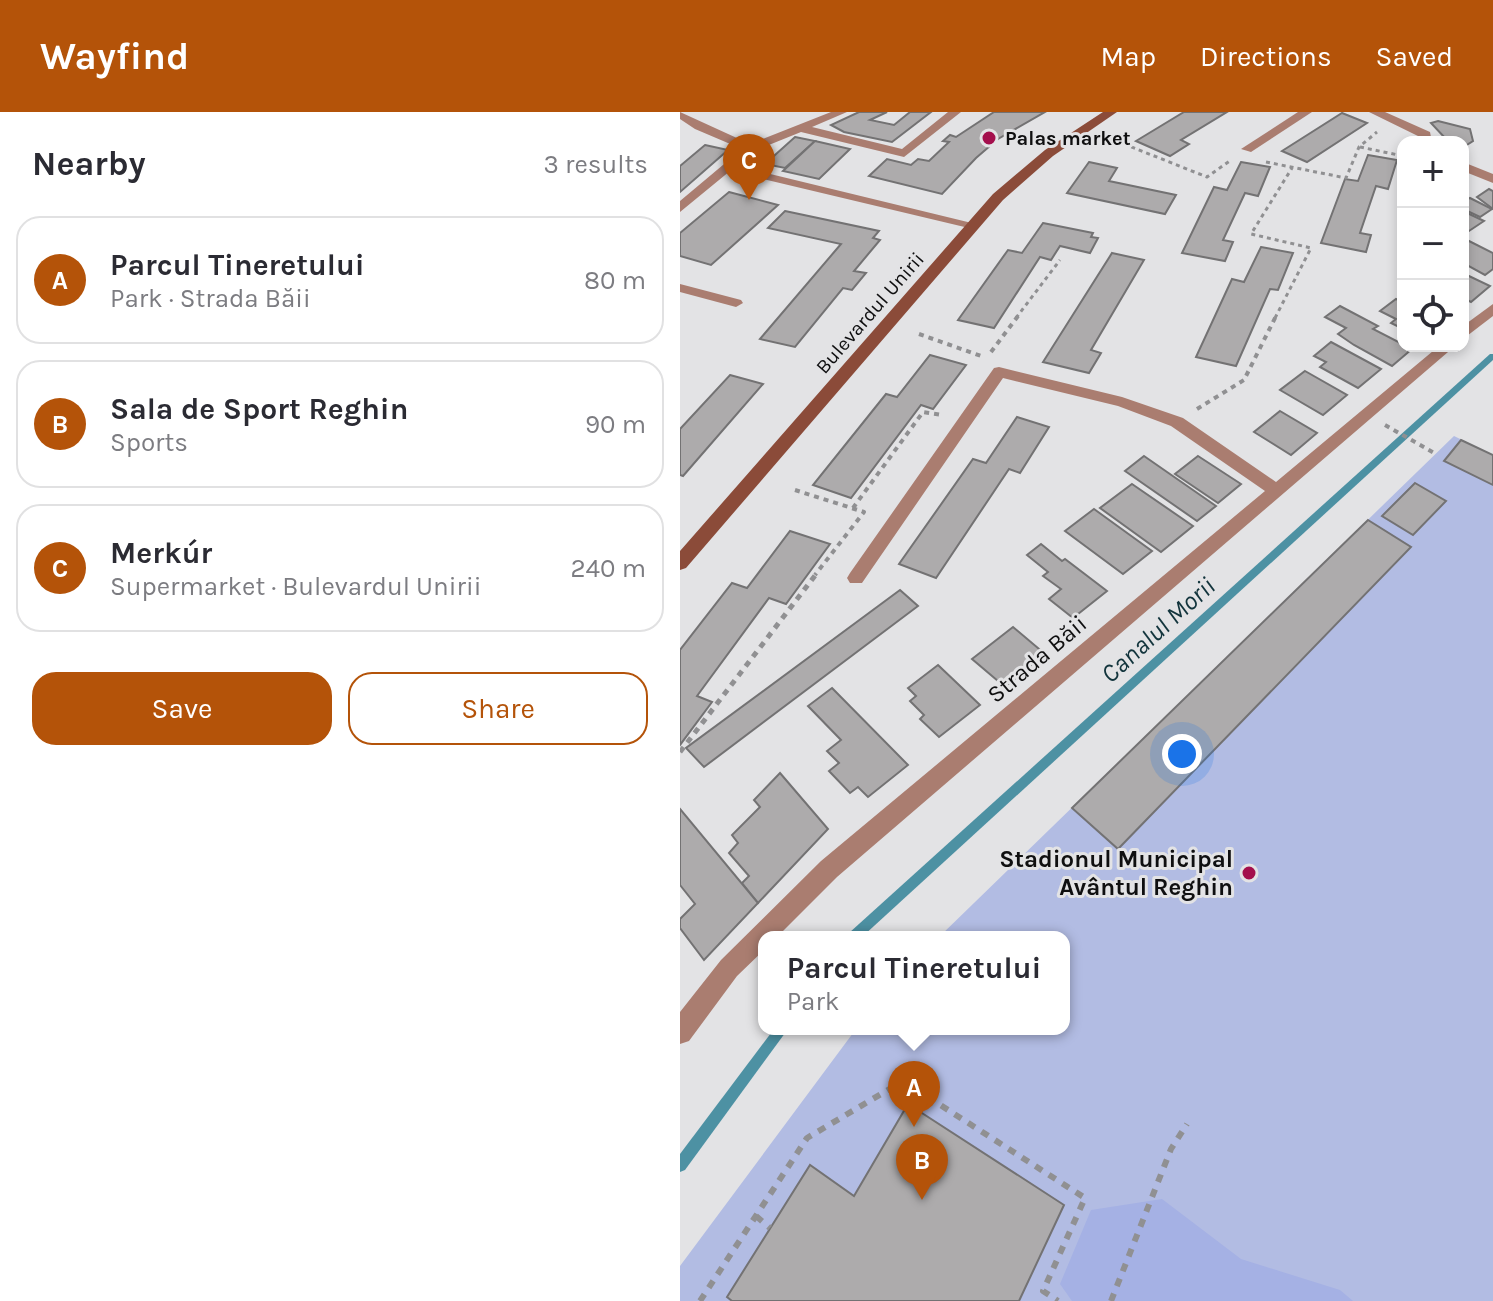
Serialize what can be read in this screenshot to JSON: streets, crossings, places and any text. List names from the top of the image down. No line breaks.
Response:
{"streets":{"main road":["Bulevardul Unirii"],"street":["Strada Băii"]},"water":["Canalul Morii"],"places":["Palas market","Stadionul Municipal Avântul Reghin"],"page":{"header":"Wayfind","nav":["Map","Directions","Saved"],"heading":["Nearby","3 results"],"pins":["C","A","B"],"map_buttons":["+","−"],"list":[{"mark":"A","name":"Parcul Tineretului","note":"Park · Strada Băii","value":"80 m"},{"mark":"B","name":"Sala de Sport Reghin","note":"Sports","value":"90 m"},{"mark":"C","name":"Merkúr","note":"Supermarket · Bulevardul Unirii","value":"240 m"}],"buttons":["Save","Share"],"popup":["Parcul Tineretului","Park"]}}
